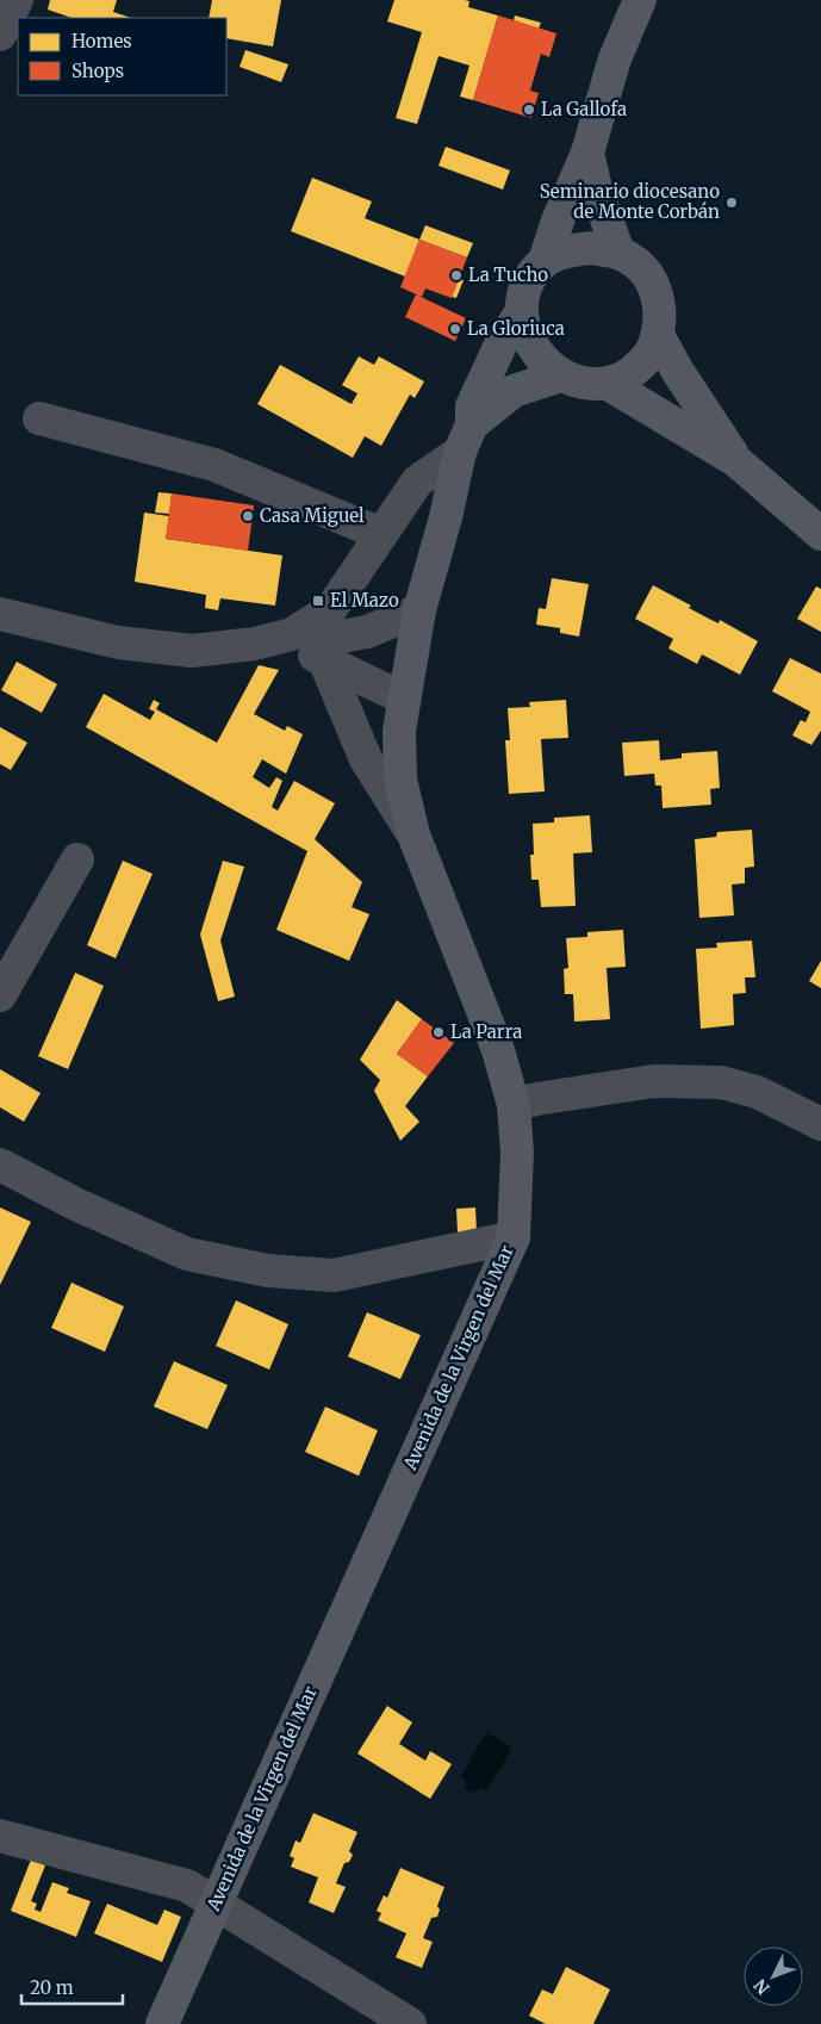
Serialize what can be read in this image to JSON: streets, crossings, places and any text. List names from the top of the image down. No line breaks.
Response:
{"streets":{"main road":["Avenida de la Virgen del Mar"]},"places":{"other":["La Gallofa","Seminario diocesano de Monte Corbán","La Tucho","La Gloriuca","Casa Miguel","La Parra"],"transit":["El Mazo"]},"legend":["Homes","Shops"],"scale_bar":"20 m","north":"bottom left"}
